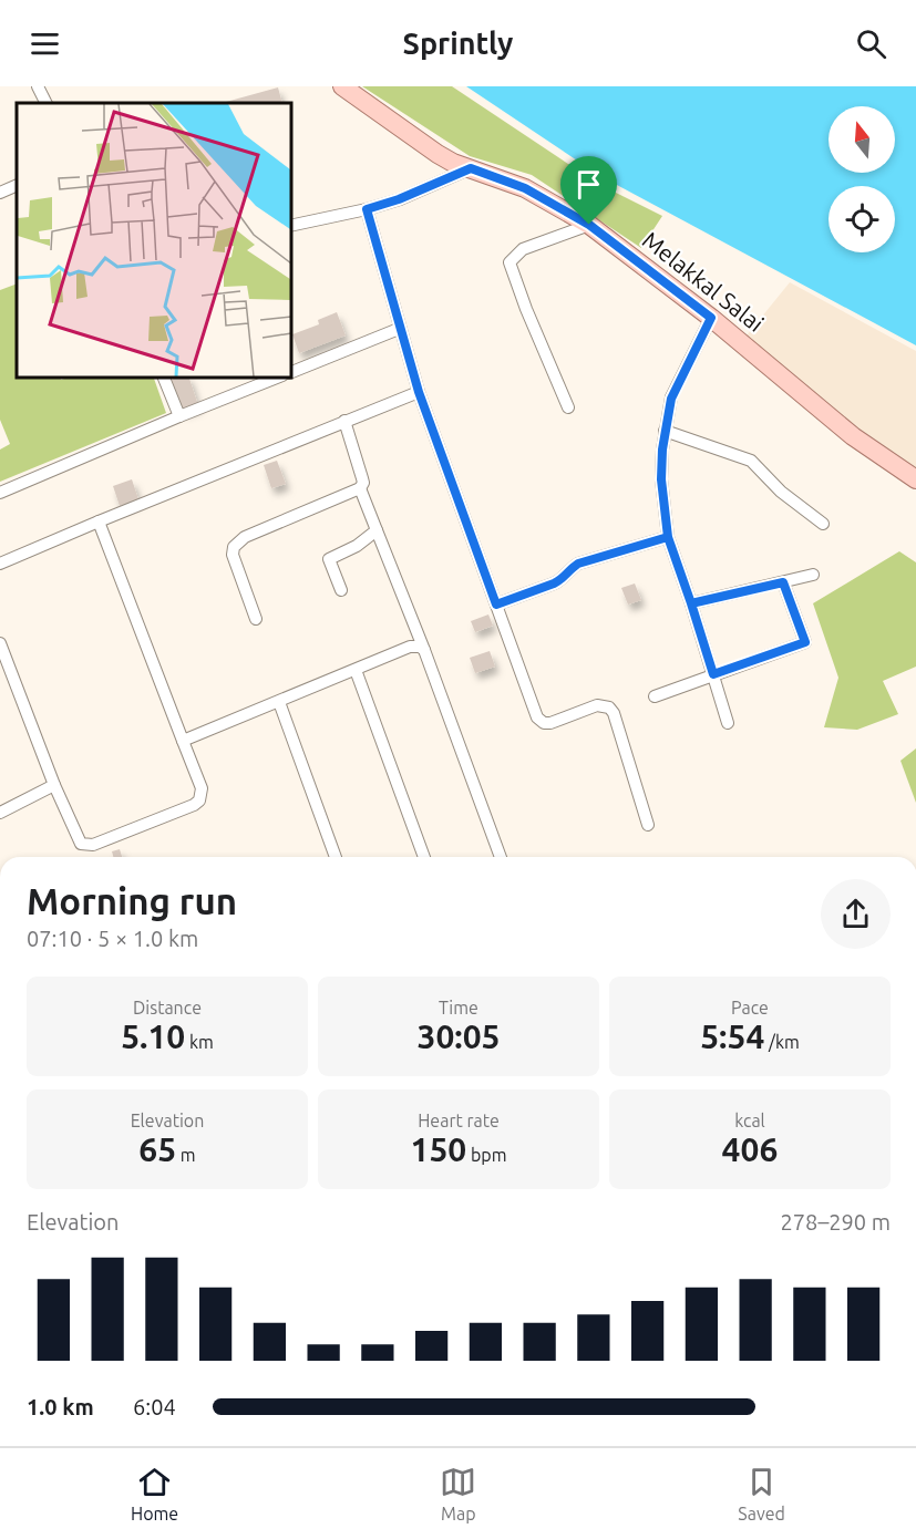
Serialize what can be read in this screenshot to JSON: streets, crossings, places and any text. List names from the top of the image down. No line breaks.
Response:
{"streets":{"main road":["Melakkal Salai"]},"north":"top","page":{"header":"Sprintly","heading":["Morning run","07:10 · 5 × 1.0 km"],"stats":[["Distance","5.10 km"],["Time","30:05"],["Pace","5:54 /km"],["Elevation","65 m"],["Heart rate","150 bpm"],["kcal","406"]],"chart":["Elevation","278–290 m"],"list":[{"name":"1.0 km","note":"6:04"}],"tabs":["Home","Map","Saved"]}}
